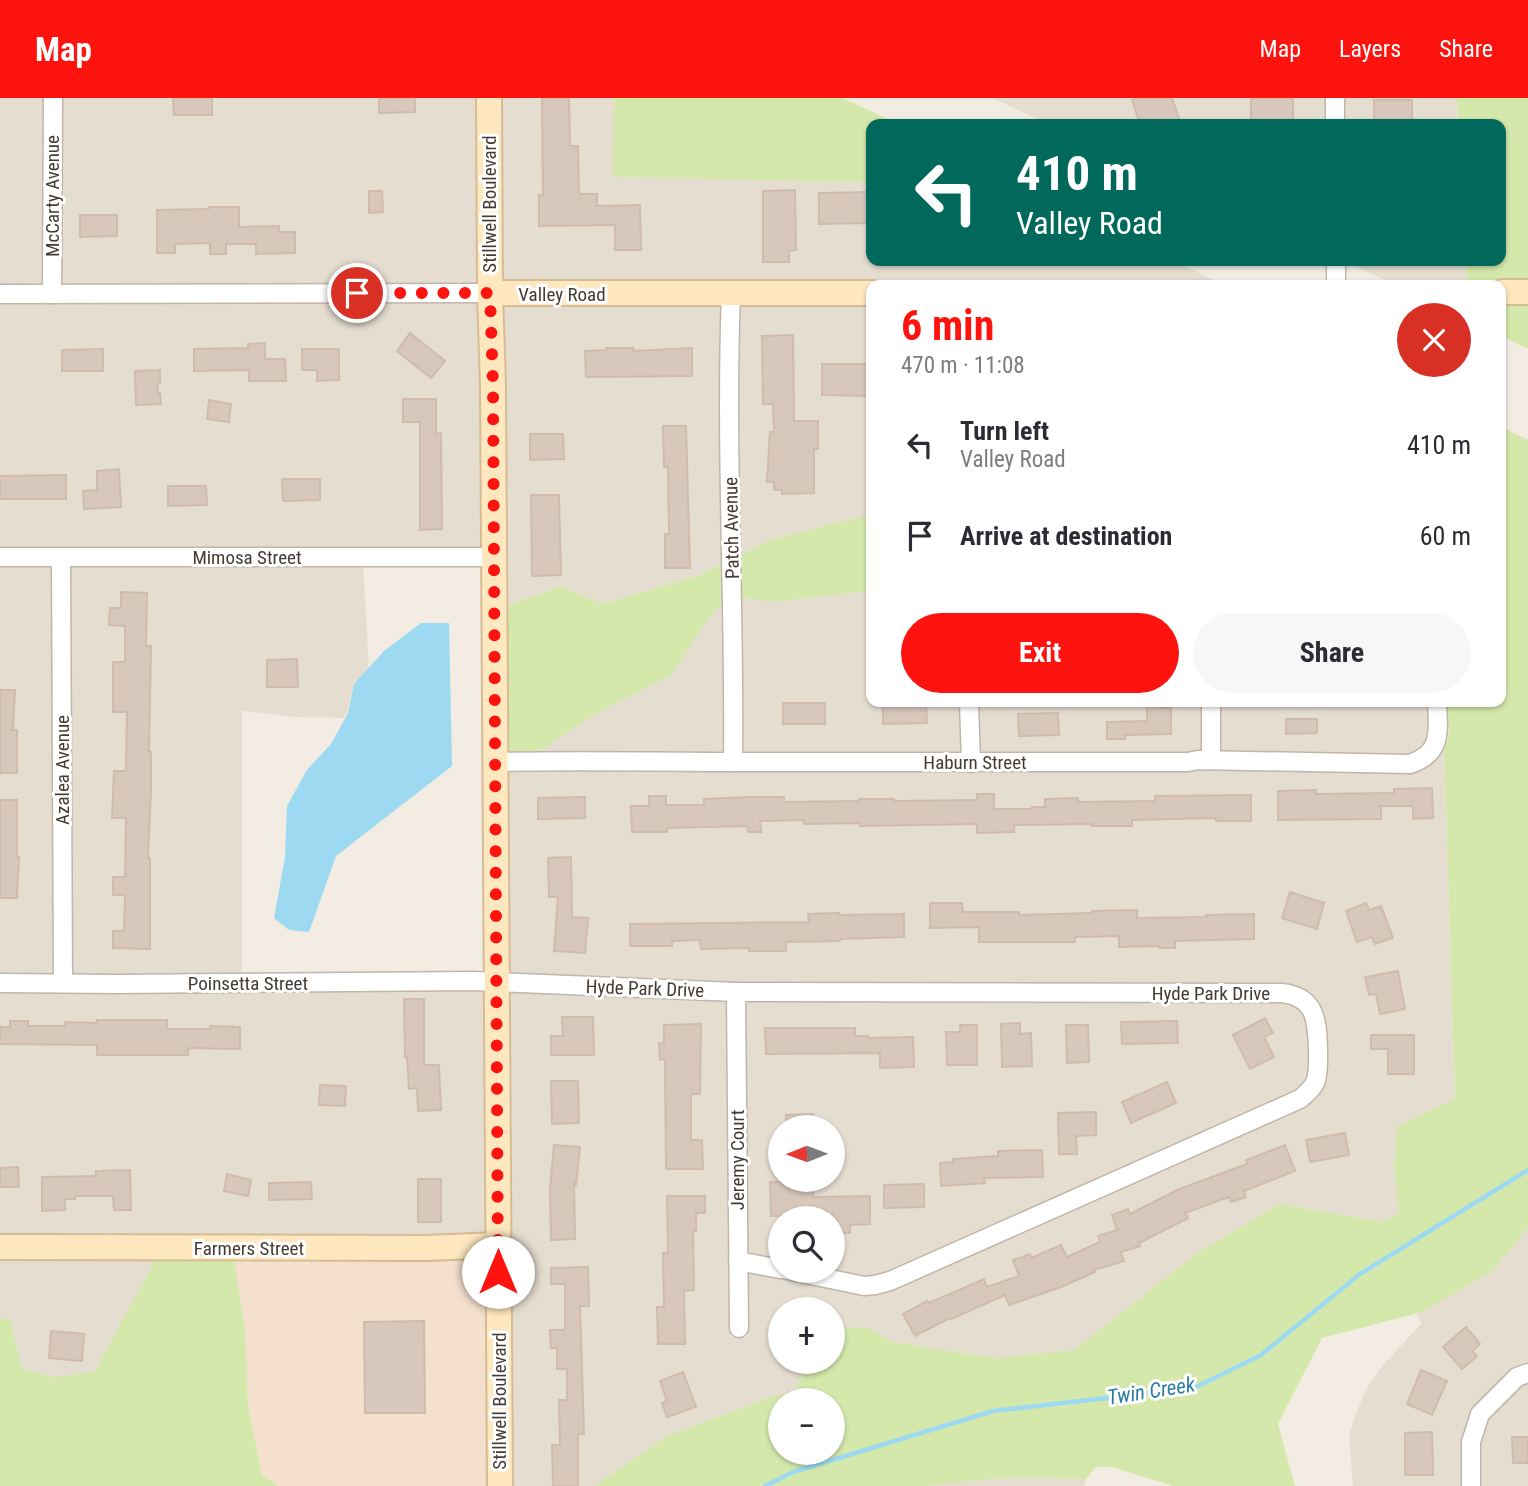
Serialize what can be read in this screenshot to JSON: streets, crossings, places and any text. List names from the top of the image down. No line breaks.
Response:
{"streets":{"street":["McCarty Avenue","Stillwell Boulevard","Valley Road","Patch Avenue","Mimosa Street","Haburn Street","Azalea Avenue","Poinsetta Street","Hyde Park Drive","Jeremy Court","Farmers Street"]},"crossings":[["McCarty Avenue","Valley Road"],["Stillwell Boulevard","Valley Road"],["Stillwell Boulevard","Mimosa Street"],["Stillwell Boulevard","Haburn Street"],["Stillwell Boulevard","Poinsetta Street"],["Stillwell Boulevard","Hyde Park Drive"],["Stillwell Boulevard","Farmers Street"],["Valley Road","Patch Avenue"],["Patch Avenue","Haburn Street"],["Mimosa Street","Azalea Avenue"],["Azalea Avenue","Poinsetta Street"],["Poinsetta Street","Hyde Park Drive"],["Hyde Park Drive","Jeremy Court"]],"water":["Twin Creek"],"north":"left","page":{"header":"Map","nav":["Map","Layers","Share"],"turn":["410 m","Valley Road"],"heading":["6 min","470 m · 11:08"],"list":[{"name":"Turn left","note":"Valley Road","value":"410 m"},{"name":"Arrive at destination","value":"60 m"}],"buttons":["Exit","Share"],"map_buttons":["+","−"]}}
